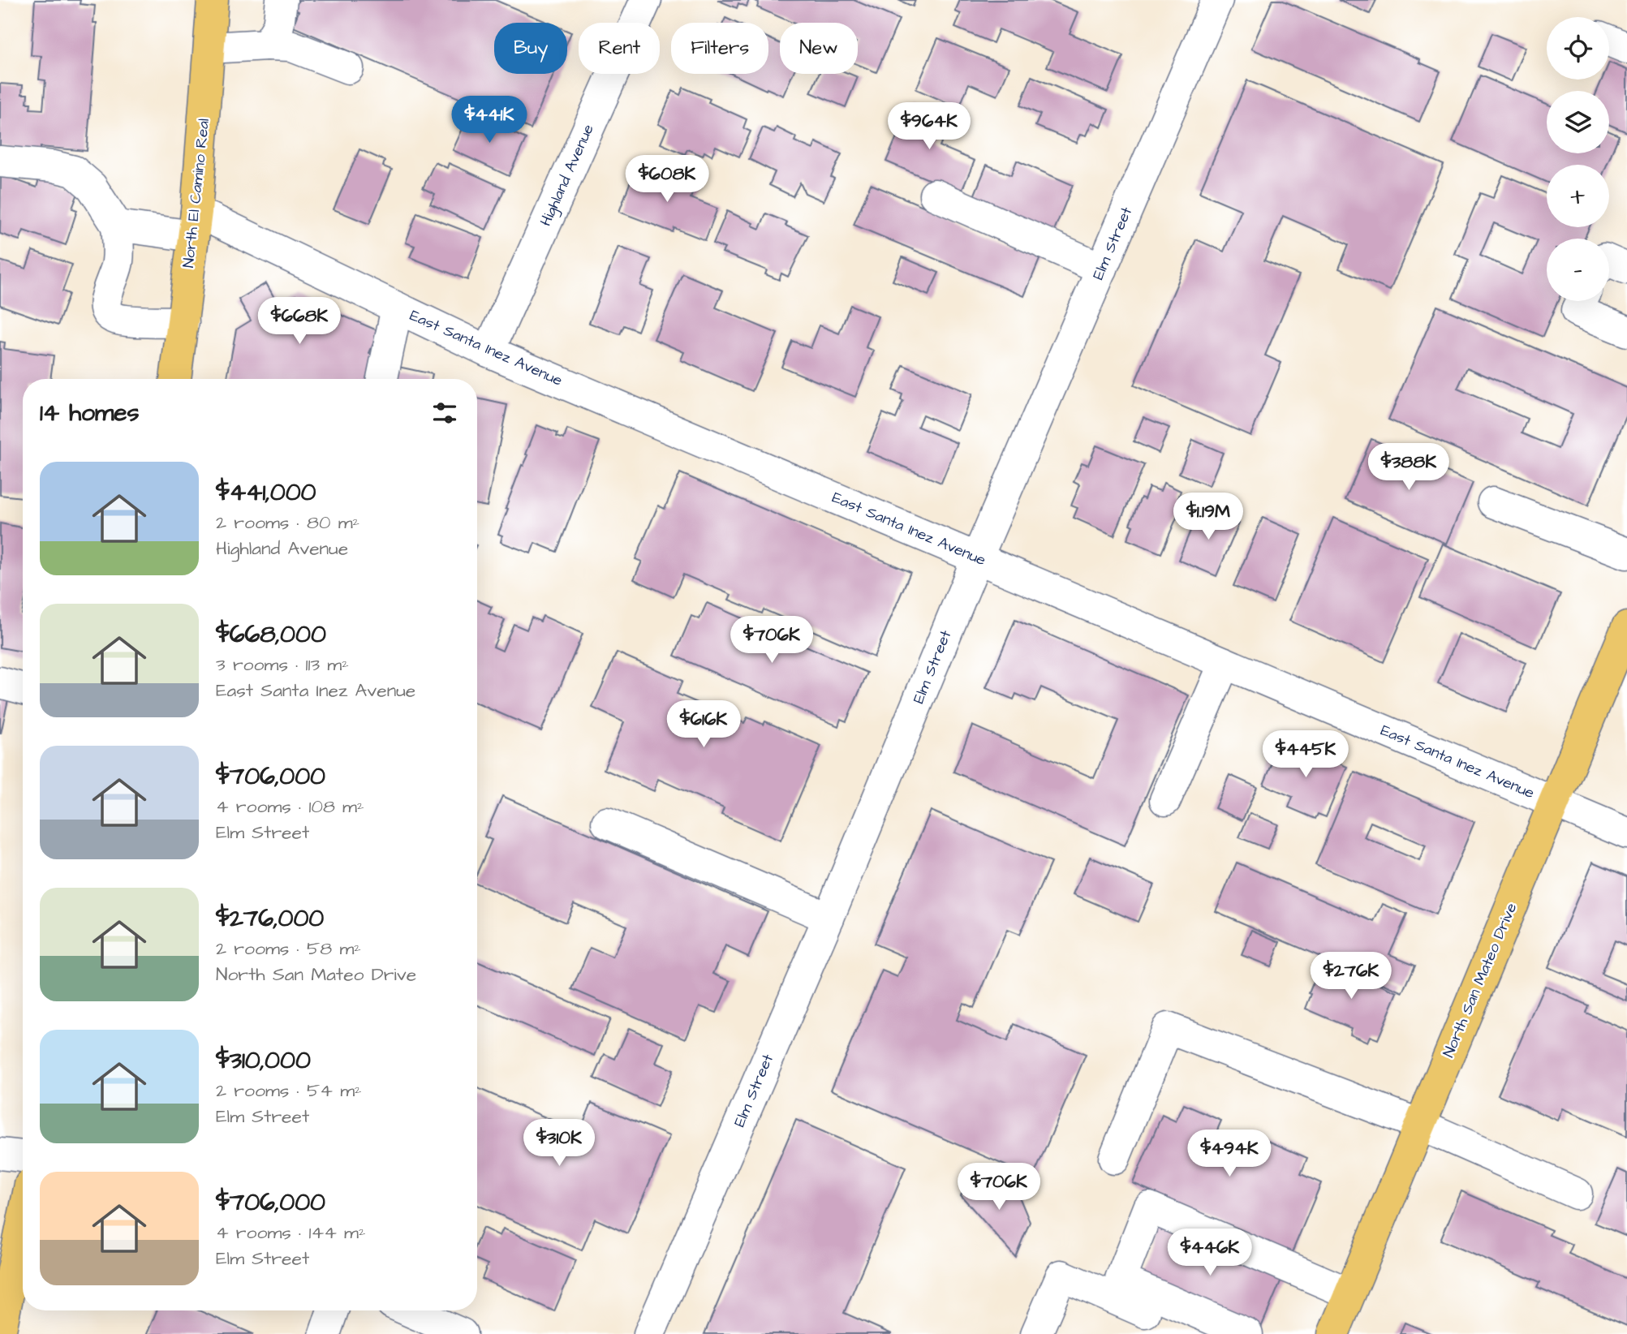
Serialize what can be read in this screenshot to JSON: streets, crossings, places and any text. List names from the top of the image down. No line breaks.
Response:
{"streets":{"main road":["North El Camino Real","North San Mateo Drive"],"street":["Highland Avenue","Elm Street","East Santa Inez Avenue"]},"crossings":[["Highland Avenue","East Santa Inez Avenue"],["North El Camino Real","East Santa Inez Avenue"],["Elm Street","East Santa Inez Avenue"],["East Santa Inez Avenue","North San Mateo Drive"]],"page":{"map_buttons":["+","−"],"chip":["Buy","Rent","Filters","New"],"price":["$441K","$964K","$608K","$668K","$388K","$1.19M","$706K","$616K","$445K","$276K","$310K","$494K","$706K","$446K"],"heading":"14 homes","list":[{"name":"$441,000","note":"2 rooms · 80 m² · Highland Avenue"},{"name":"$668,000","note":"3 rooms · 113 m² · East Santa Inez Avenue"},{"name":"$706,000","note":"4 rooms · 108 m² · Elm Street"},{"name":"$276,000","note":"2 rooms · 58 m² · North San Mateo Drive"},{"name":"$310,000","note":"2 rooms · 54 m² · Elm Street"},{"name":"$706,000","note":"4 rooms · 144 m² · Elm Street"}]}}
